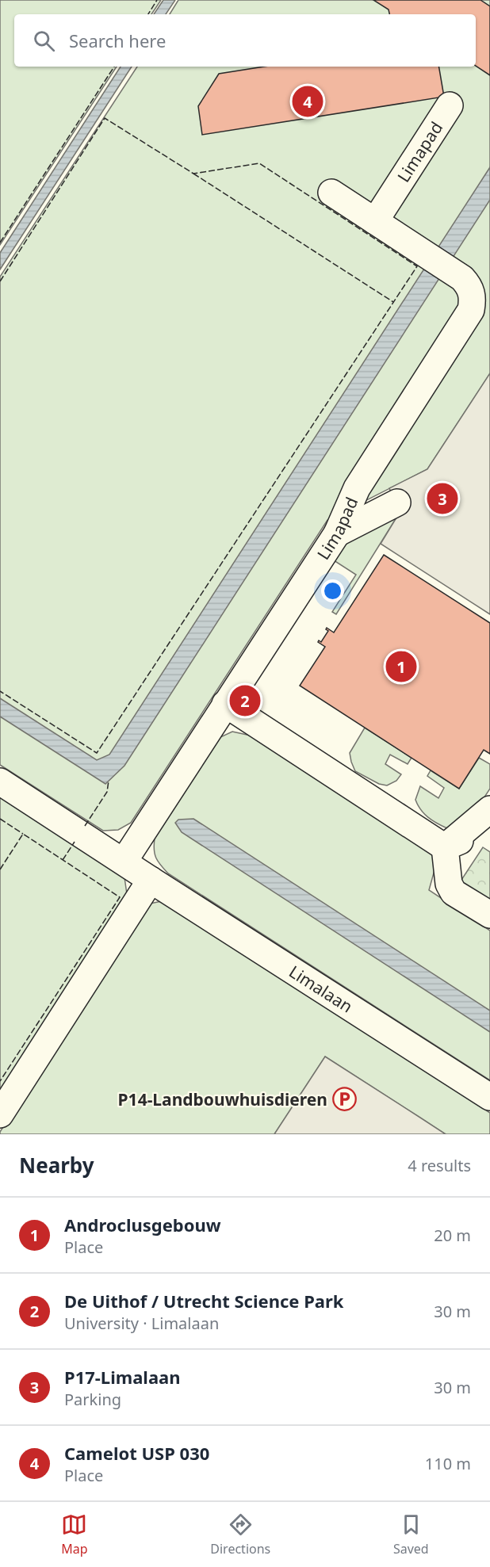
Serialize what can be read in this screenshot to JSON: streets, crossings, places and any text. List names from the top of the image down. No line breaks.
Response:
{"streets":{"street":["Limapad","Limalaan"]},"crossings":[["Limapad","Limalaan"]],"places":{"parking":["P14-Landbouwhuisdieren"]},"page":{"search":"Search here","pins":["4","3","1","2"],"heading":["Nearby","4 results"],"list":[{"mark":"1","name":"Androclusgebouw","note":"Place","value":"20 m"},{"mark":"2","name":"De Uithof / Utrecht Science Park","note":"University · Limalaan","value":"30 m"},{"mark":"3","name":"P17-Limalaan","note":"Parking","value":"30 m"},{"mark":"4","name":"Camelot USP 030","note":"Place","value":"110 m"}],"nav":["Map","Directions","Saved"]}}
